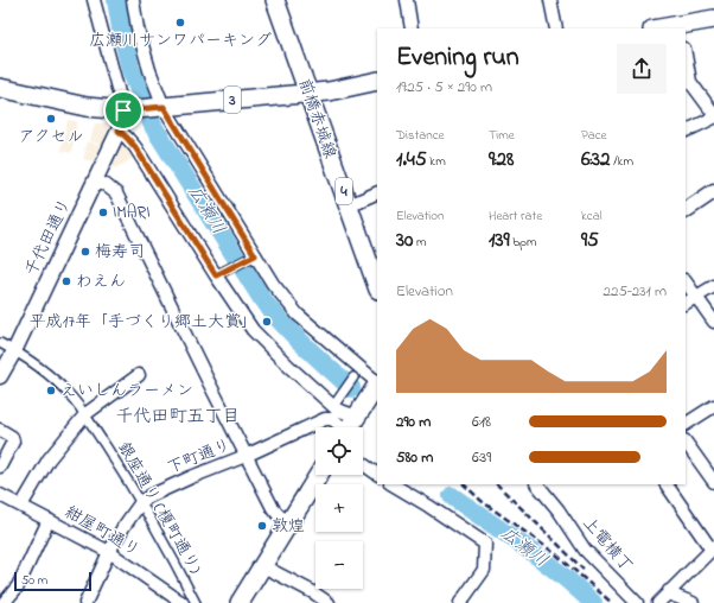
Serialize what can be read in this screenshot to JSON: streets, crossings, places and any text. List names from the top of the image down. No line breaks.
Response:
{"streets":{"main road":["3","前橋赤城線","4"],"street":["千代田通り","下町通り","銀座通り (榎町通り)","紺屋町通り","上電横丁"]},"crossings":[["3","前橋赤城線"],["3","千代田通り"],["千代田通り","銀座通り (榎町通り)"],["下町通り","銀座通り (榎町通り)"]],"districts":["千代田町五丁目"],"water":["広瀬川"],"places":["広瀬川サンワパーキング","アクセル","IMARI","梅寿司","わえん","平成17年「手づくり郷土大賞」","えいしんラーメン","敦煌"],"scale_bar":"50 m","page":{"heading":["Evening run","19:25 · 5 × 290 m"],"stats":[["Distance","1.45 km"],["Time","9:28"],["Pace","6:32 /km"],["Elevation","30 m"],["Heart rate","139 bpm"],["kcal","95"]],"chart":["Elevation","225–231 m"],"list":[{"name":"290 m","note":"6:18"},{"name":"580 m","note":"6:39"}],"map_buttons":["+","−"],"scale":"50 m"}}
